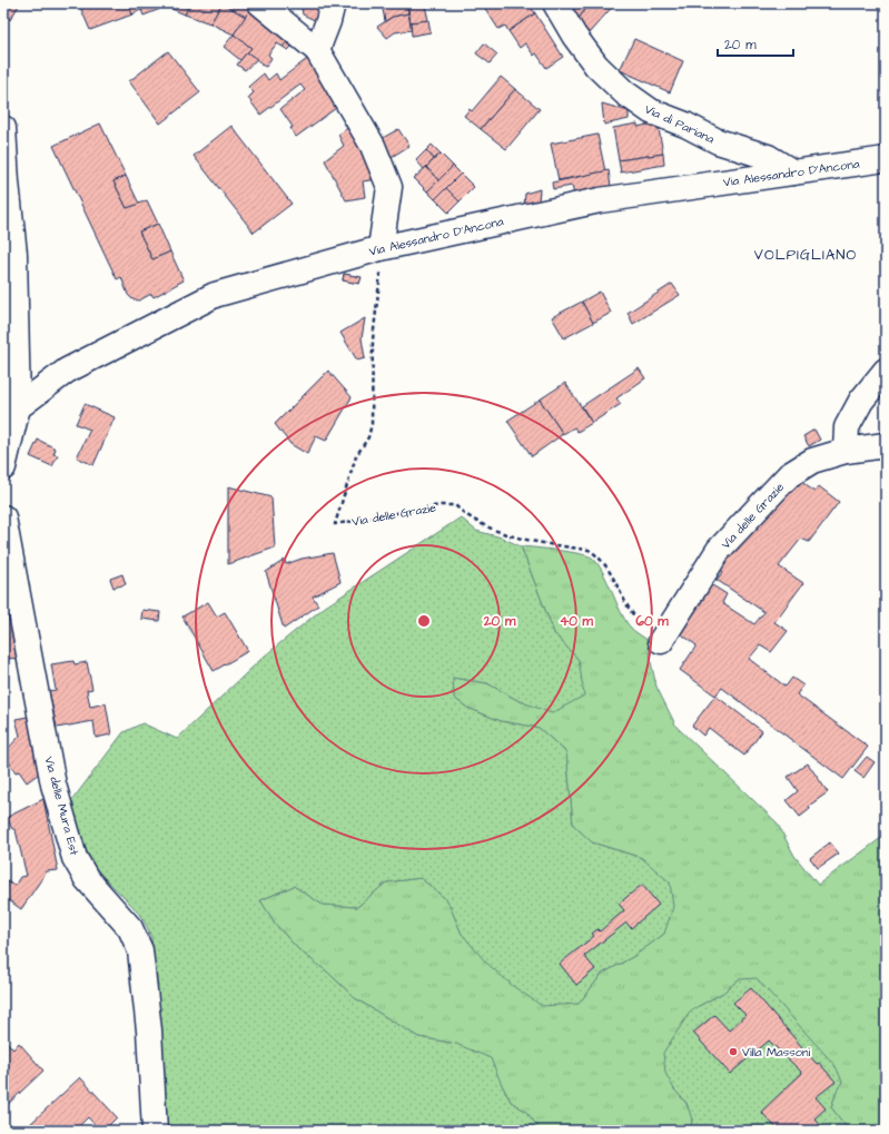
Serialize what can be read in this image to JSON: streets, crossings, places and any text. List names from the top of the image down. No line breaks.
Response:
{"streets":{"street":["Via di Pariana","Via Alessandro D'Ancona","Via delle Grazie","Via delle Mura Est"]},"crossings":[["Via di Pariana","Via Alessandro D'Ancona"],["Via Alessandro D'Ancona","Via delle Grazie"]],"districts":["VOLPIGLIANO"],"places":["Villa Massoni"],"scale_bar":"20 m","rings":["20 m","40 m","60 m"]}
